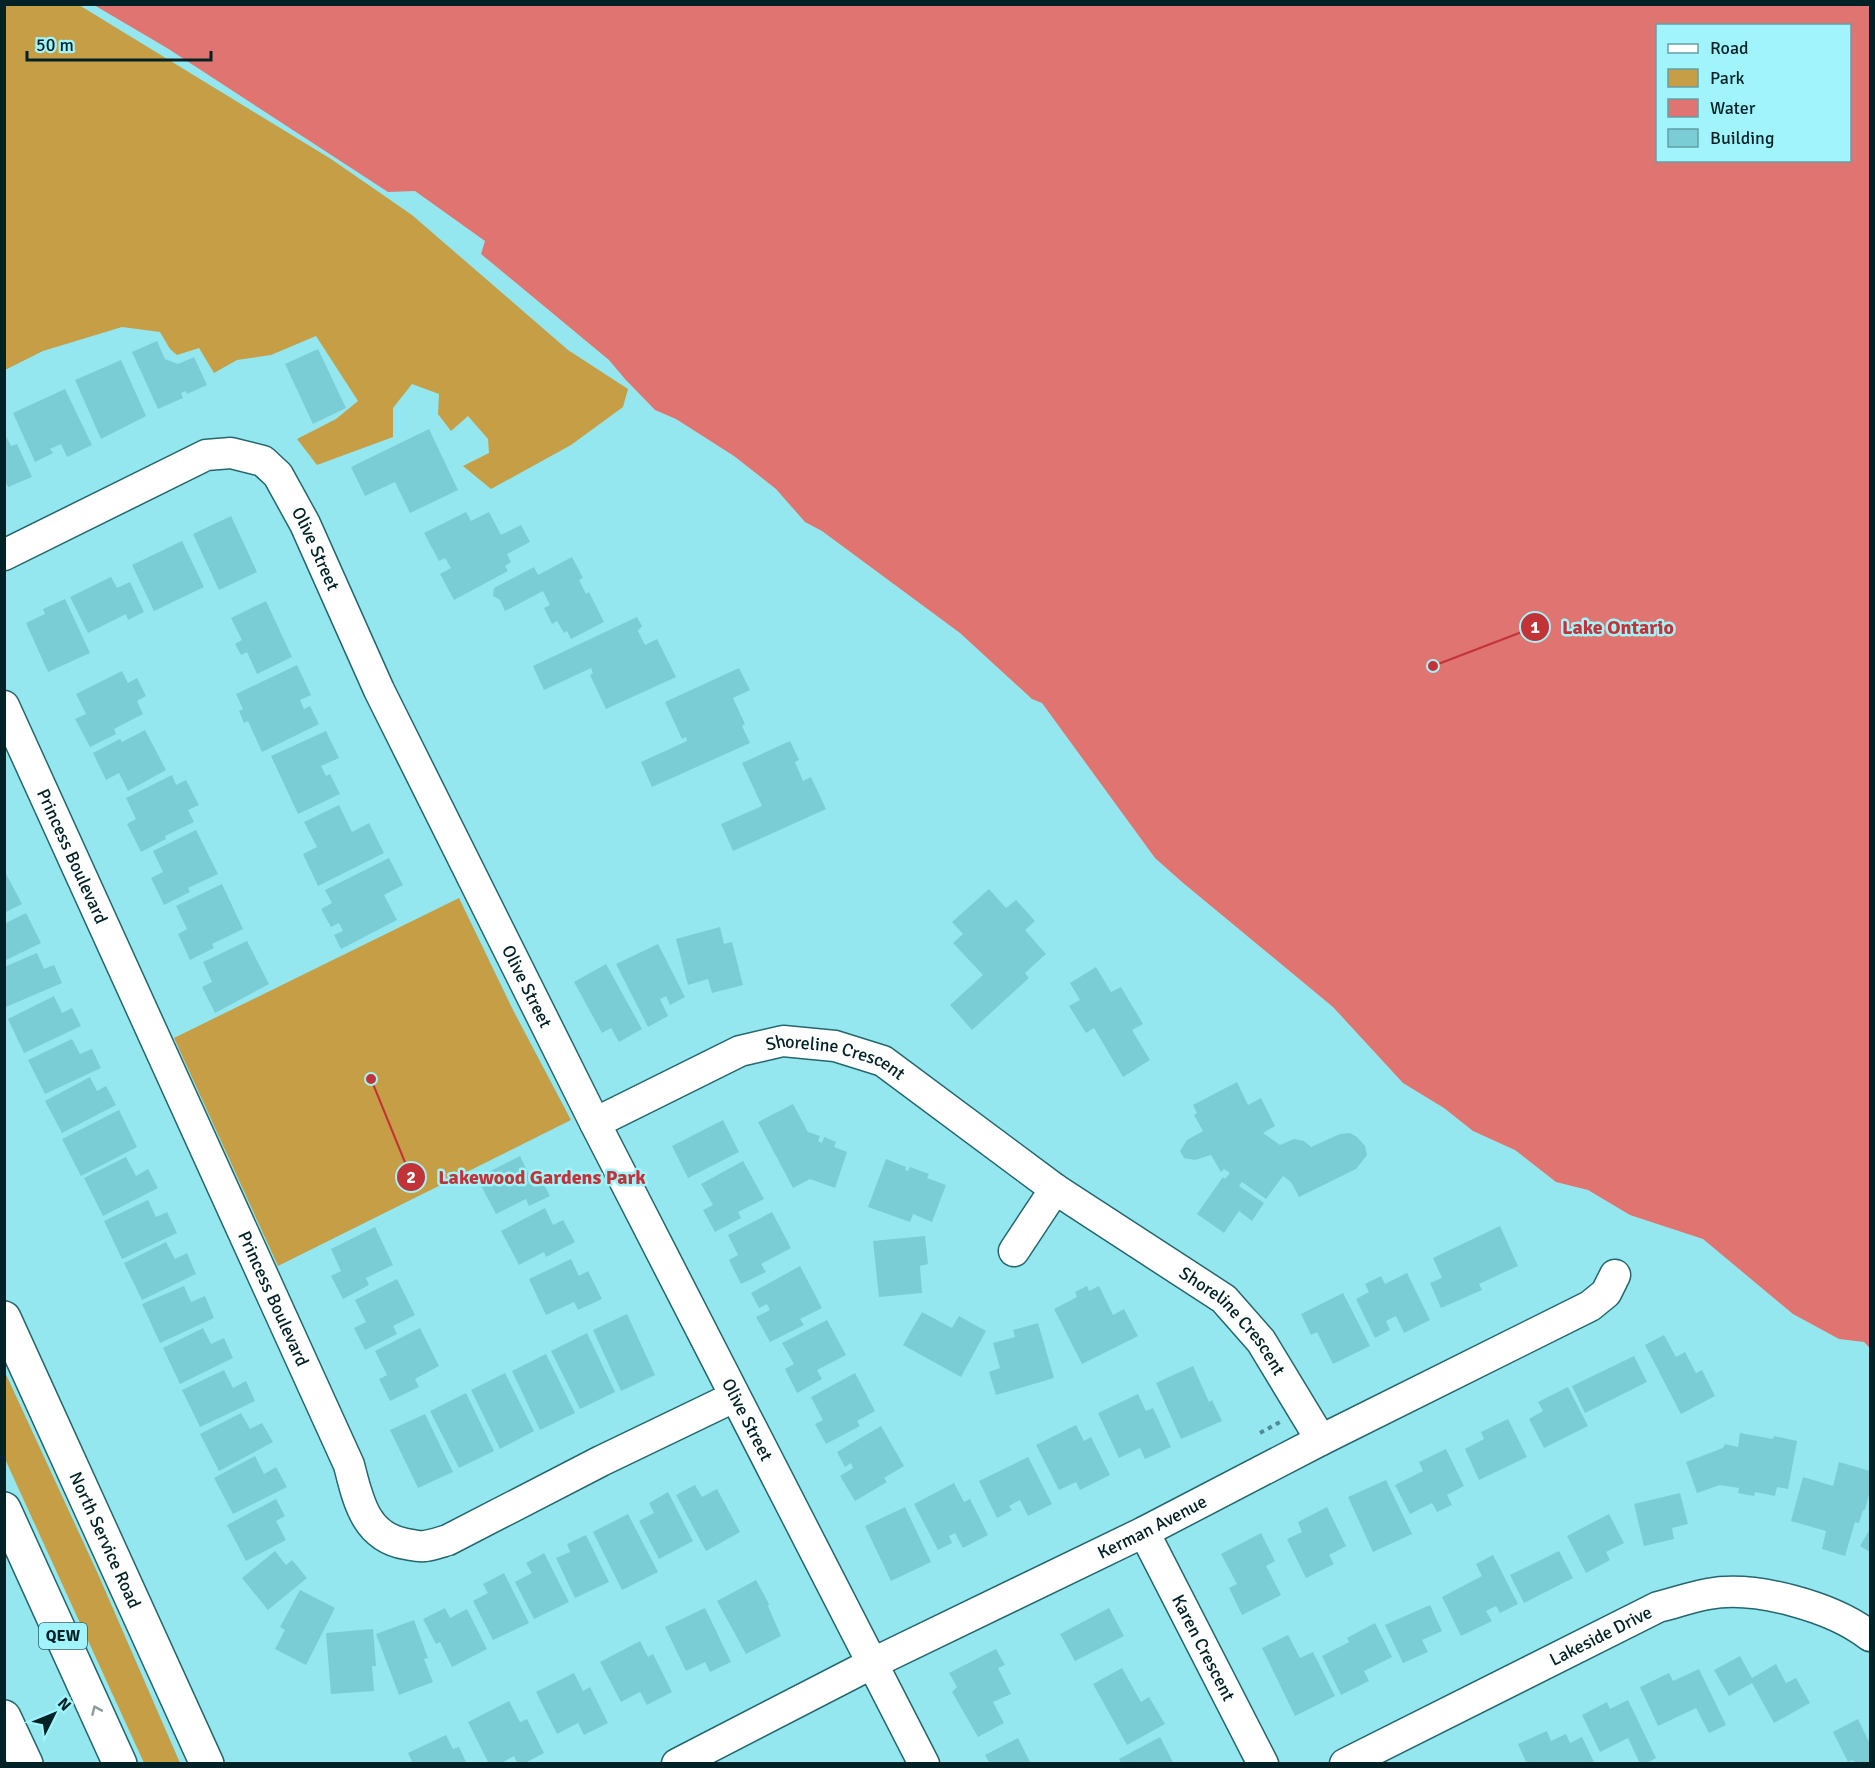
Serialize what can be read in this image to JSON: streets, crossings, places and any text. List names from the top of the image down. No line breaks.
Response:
{"streets":{"main road":["North Service Road","QEW"],"street":["Olive Street","Princess Boulevard","Shoreline Crescent","Kerman Avenue","Lakeside Drive","Karen Crescent"]},"crossings":[["Olive Street","Princess Boulevard"],["Olive Street","Shoreline Crescent"],["Olive Street","Kerman Avenue"],["Shoreline Crescent","Kerman Avenue"],["Kerman Avenue","Karen Crescent"]],"places":["Lake Ontario","Lakewood Gardens Park"],"legend":["Road","Park","Water","Building"],"scale_bar":"50 m","north":"top right"}
